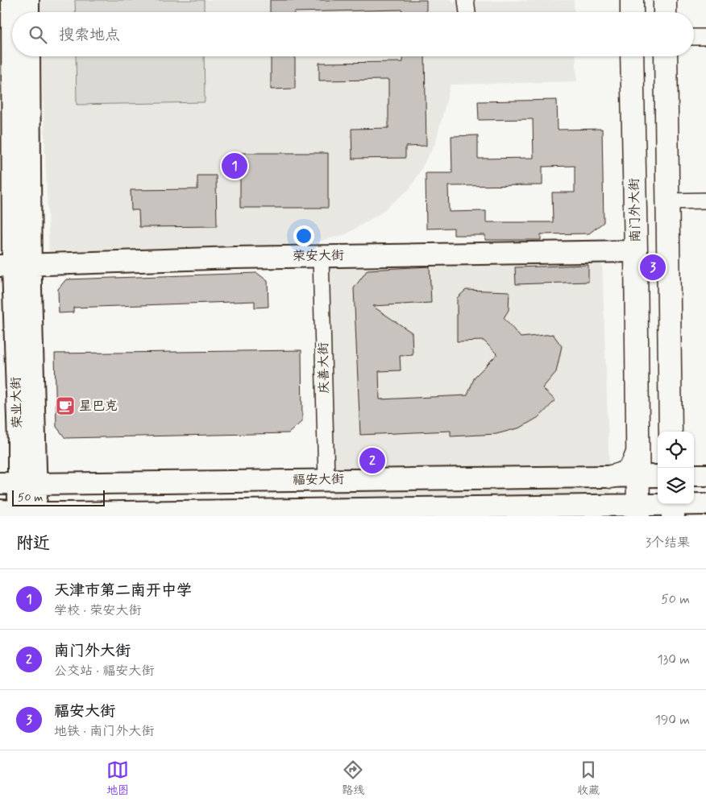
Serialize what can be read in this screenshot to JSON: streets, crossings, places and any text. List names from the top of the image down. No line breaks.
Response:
{"streets":{"main road":["南门外大街"],"street":["荣安大街","庆善大街","荣业大街","福安大街"]},"crossings":[["南门外大街","荣安大街"],["南门外大街","福安大街"],["荣安大街","庆善大街"],["荣安大街","荣业大街"],["庆善大街","福安大街"],["荣业大街","福安大街"]],"places":{"cafe":["星巴克"]},"scale_bar":"50 m","page":{"search":"搜索地点","pins":["1","3","2"],"scale":"50 m","heading":["附近","3个结果"],"list":[{"mark":"1","name":"天津市第二南开中学","note":"学校 · 荣安大街","value":"50 m"},{"mark":"2","name":"南门外大街","note":"公交站 · 福安大街","value":"130 m"},{"mark":"3","name":"福安大街","note":"地铁 · 南门外大街","value":"190 m"}],"nav":["地图","路线","收藏"]}}
